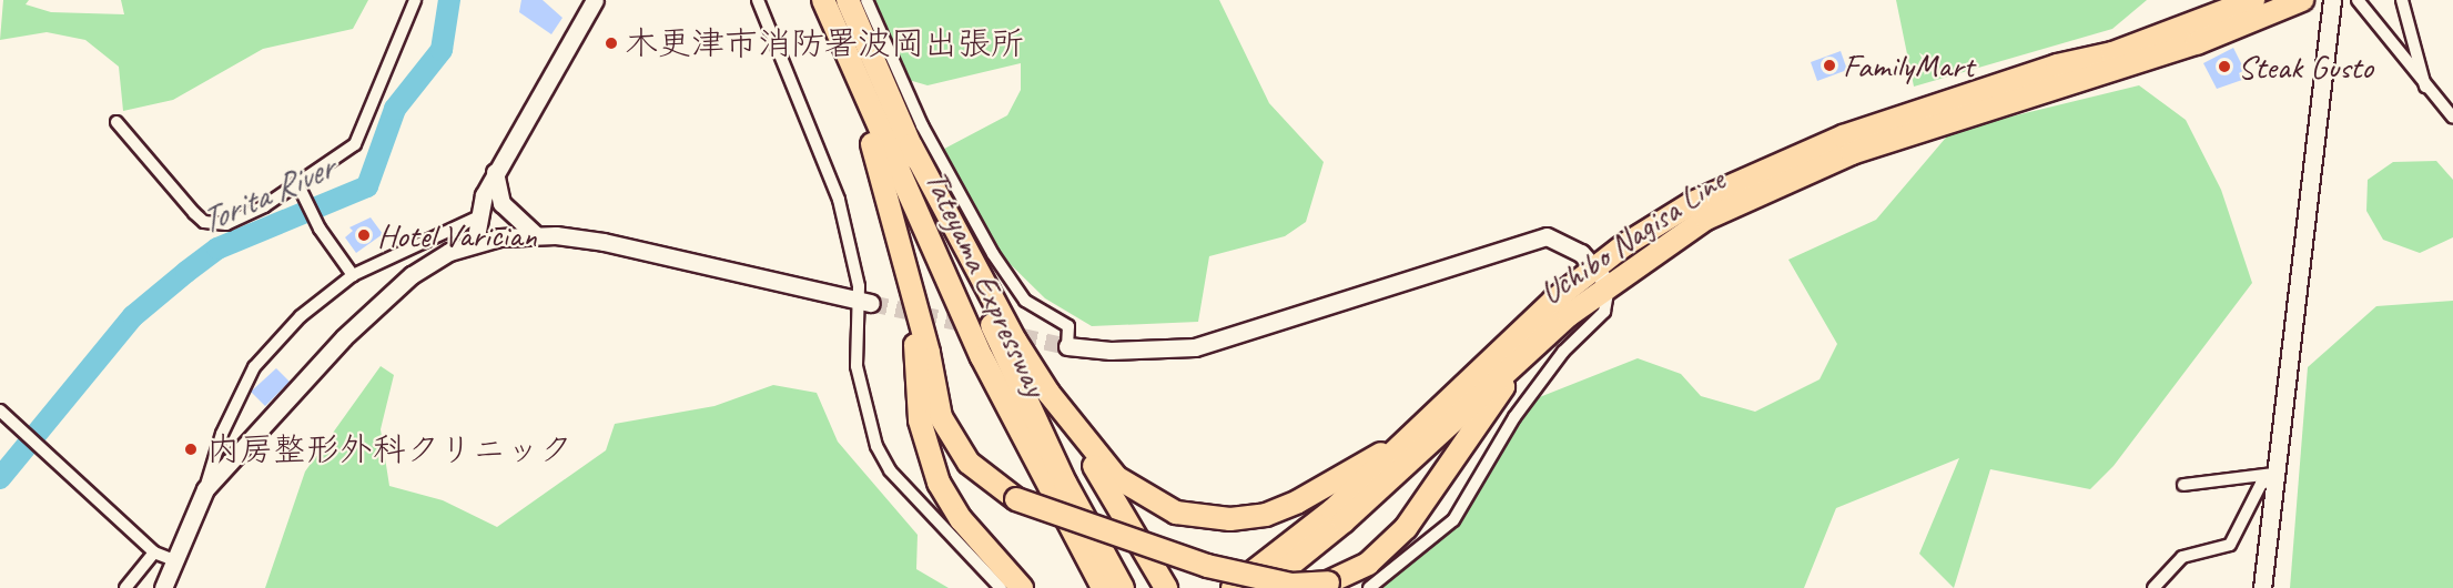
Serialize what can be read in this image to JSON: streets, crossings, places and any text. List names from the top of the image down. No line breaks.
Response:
{"streets":{"highway":["Uchibo Nagisa Line","Tateyama Expressway"]},"water":["Torita River"],"places":["木更津市消防署波岡出張所","FamilyMart","Steak Gusto","Hotel Varician","内房整形外科クリニック"]}
